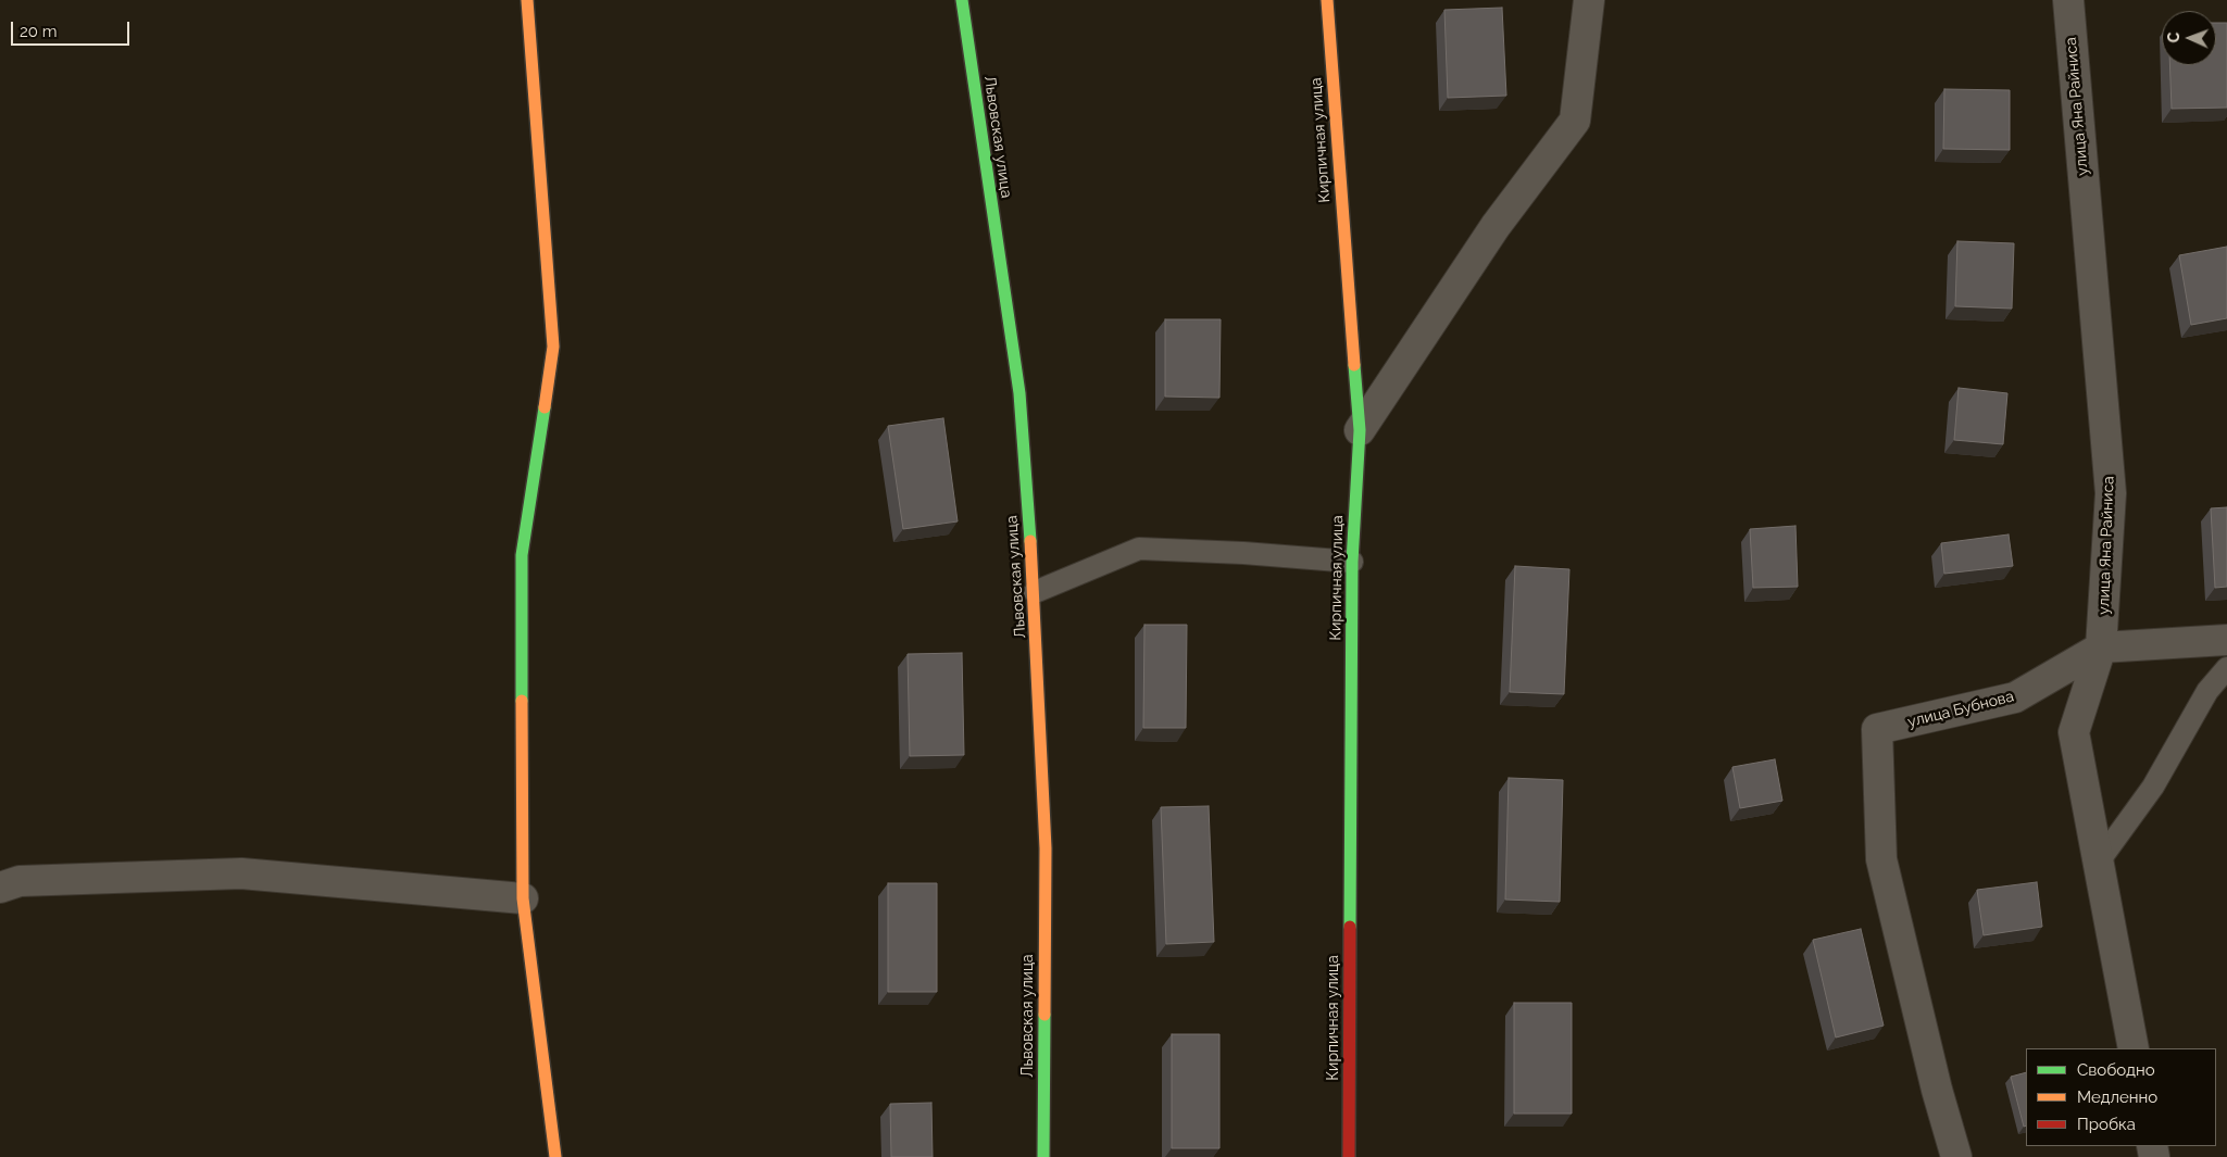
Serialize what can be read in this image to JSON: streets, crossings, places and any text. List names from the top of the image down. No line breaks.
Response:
{"streets":{"street":["улица Яна Райниса","Львовская улица","Кирпичная улица","улица Бубнова"]},"crossings":[["улица Яна Райниса","улица Бубнова"]],"legend":["Свободно","Медленно","Пробка"],"scale_bar":"20 m","north":"left"}
